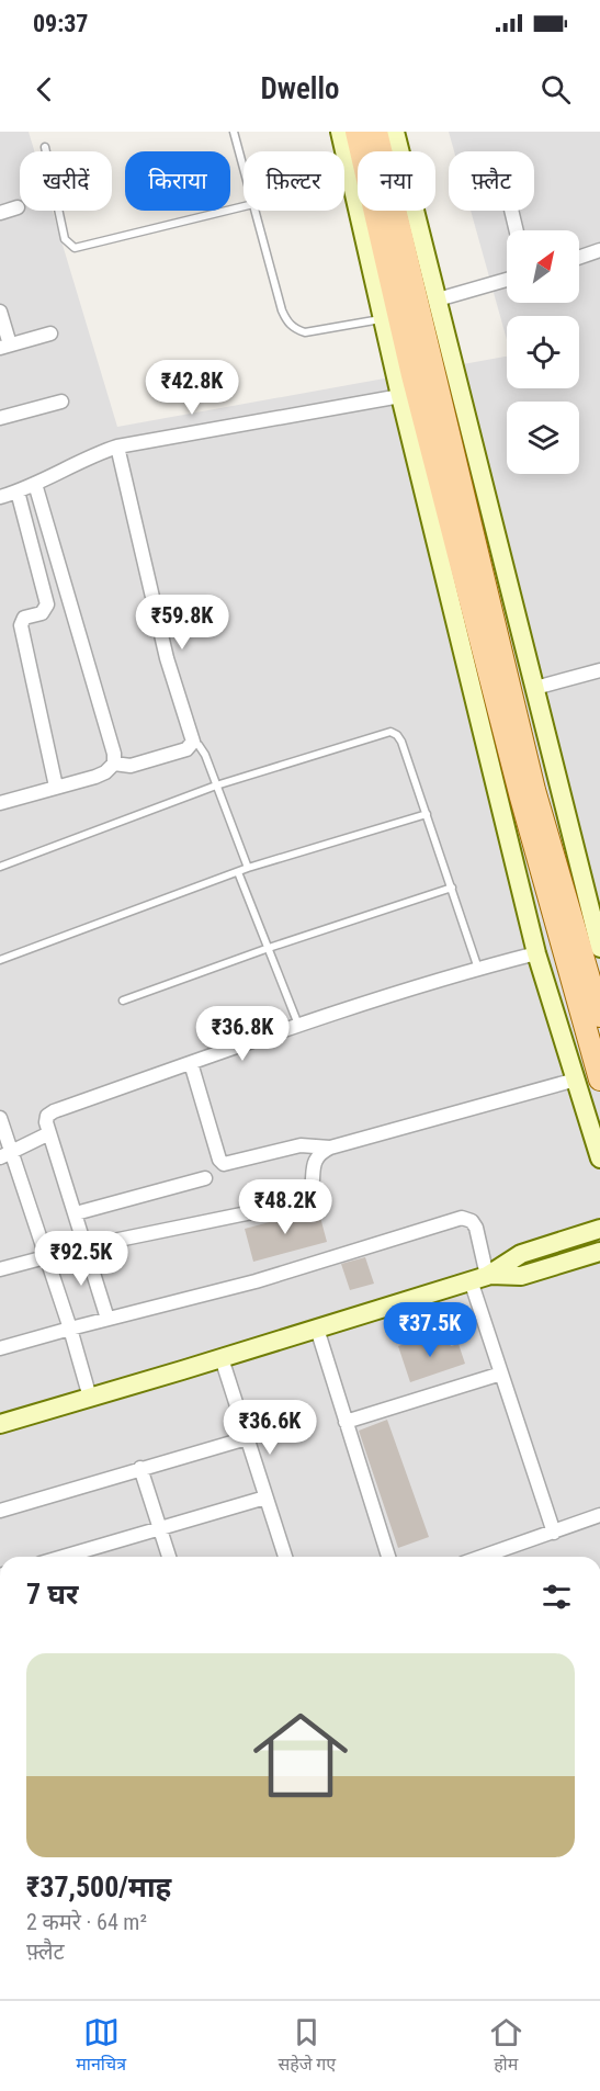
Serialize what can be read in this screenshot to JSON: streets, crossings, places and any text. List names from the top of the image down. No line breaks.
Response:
{"north":"top right","page":{"status":"09:37","header":"Dwello","chip":["खरीदें","किराया","फ़िल्टर","नया","फ़्लैट"],"price":["₹42.8K","₹59.8K","₹36.8K","₹48.2K","₹92.5K","₹37.5K","₹36.6K"],"heading":"7 घर","list":[{"name":"₹37,500/माह","note":"2 कमरे · 64 m² · फ़्लैट"}],"tabs":["मानचित्र","सहेजे गए","होम"]}}
